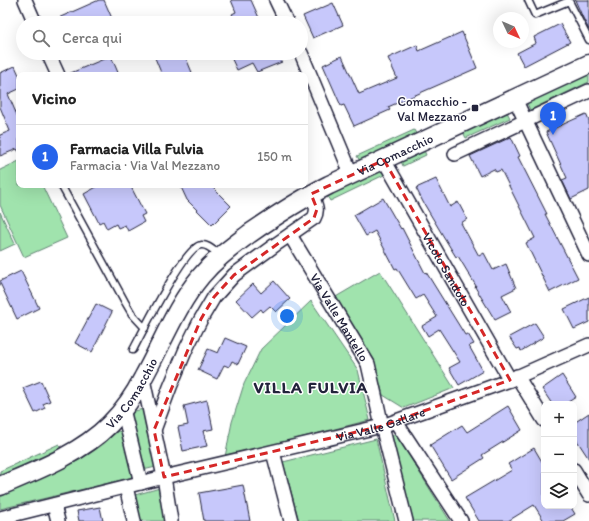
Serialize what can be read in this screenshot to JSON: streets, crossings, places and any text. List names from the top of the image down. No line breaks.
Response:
{"streets":{"main road":["Via Comacchio"],"street":["Vicolo Sandolo","Via Valle Mantello","Via Valle Gallare"]},"crossings":[["Via Comacchio","Vicolo Sandolo"],["Via Comacchio","Via Valle Mantello"],["Vicolo Sandolo","Via Valle Gallare"],["Via Valle Mantello","Via Valle Gallare"]],"districts":["VILLA FULVIA"],"places":{"transit":["Comacchio - Val Mezzano"]},"north":"bottom right","page":{"search":"Cerca qui","heading":"Vicino","pins":"1","list":[{"mark":"1","name":"Farmacia Villa Fulvia","note":"Farmacia · Via Val Mezzano","value":"150 m"}],"map_buttons":["+","−"]}}
